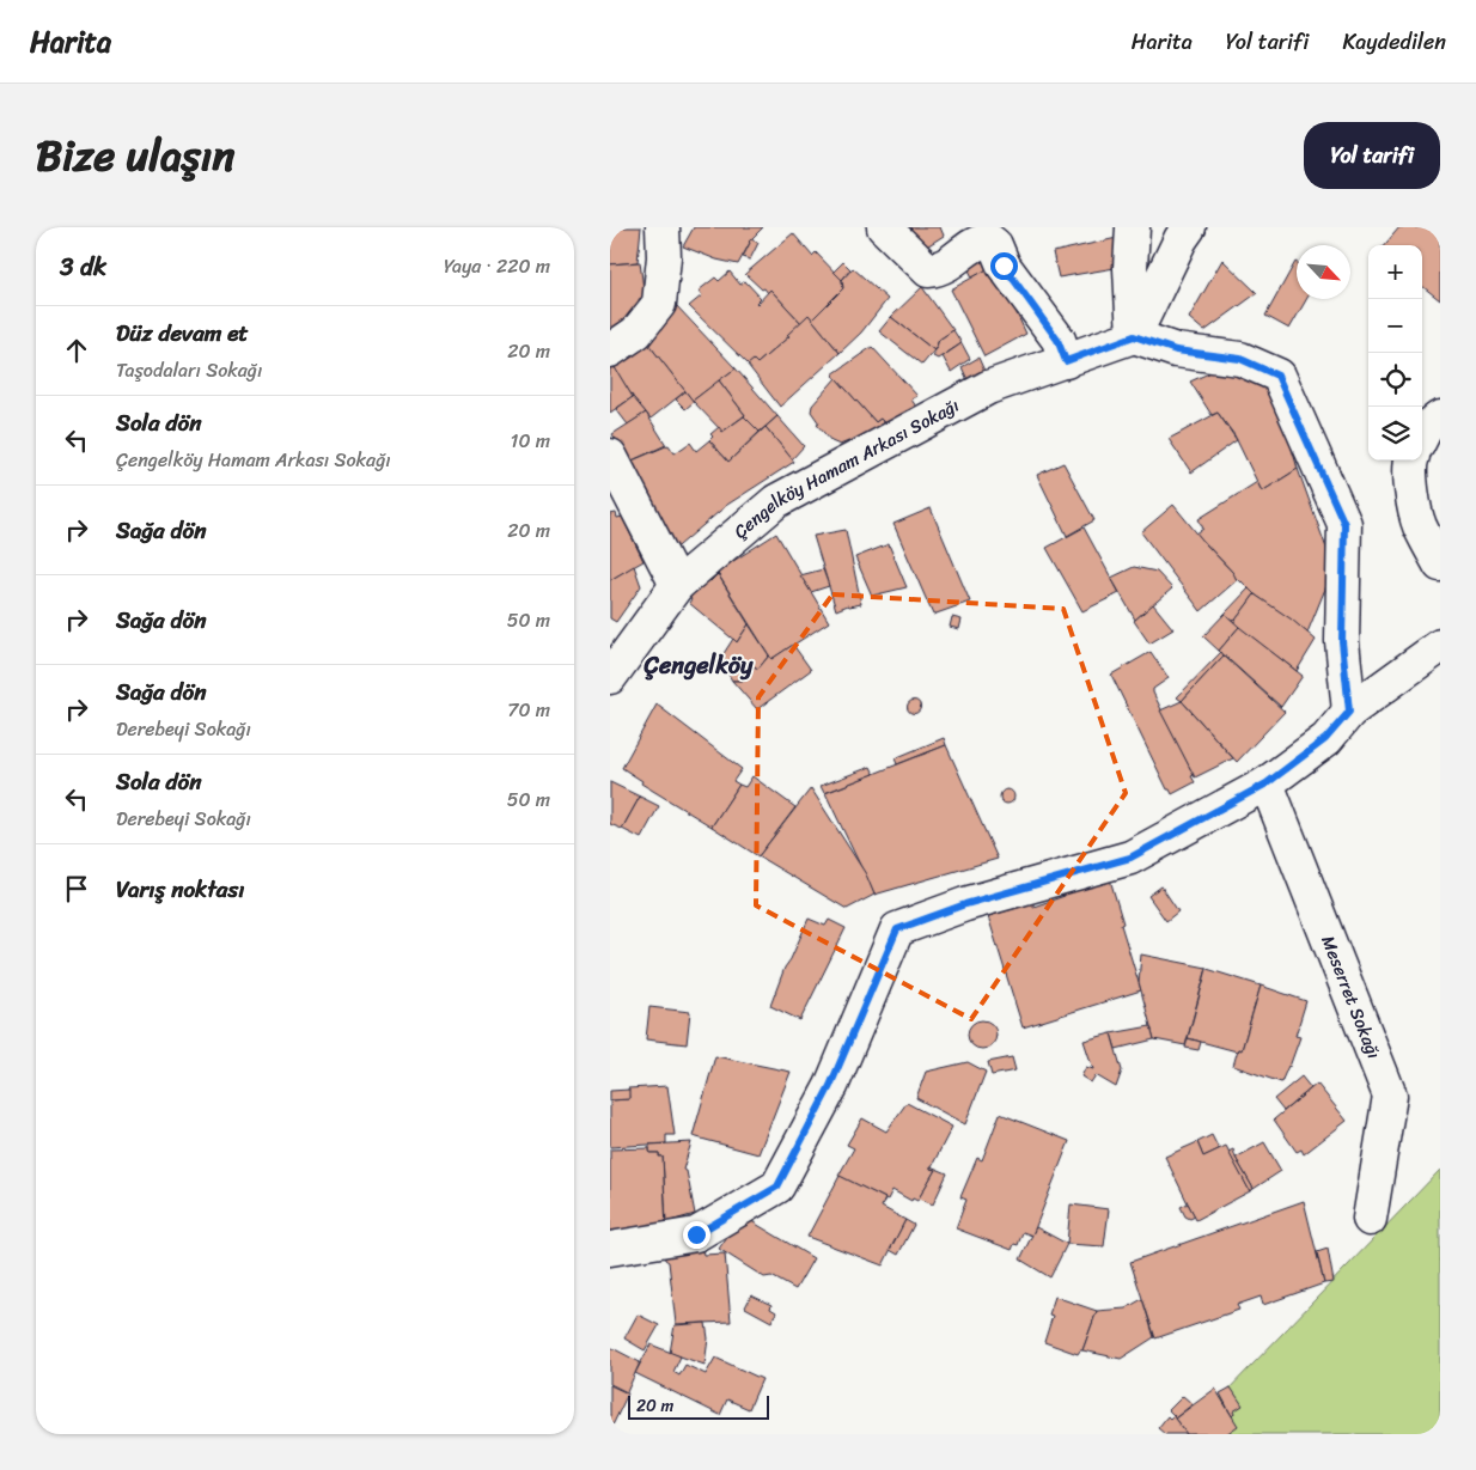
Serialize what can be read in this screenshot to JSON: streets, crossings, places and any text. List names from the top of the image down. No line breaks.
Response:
{"streets":{"street":["Çengelköy Hamam Arkası Sokağı","Meserret Sokağı"]},"districts":["Çengelköy"],"scale_bar":"20 m","north":"bottom right","page":{"header":"Harita","nav":["Harita","Yol tarifi","Kaydedilen"],"title":"Bize ulaşın","buttons":"Yol tarifi","heading":["3 dk","Yaya · 220 m"],"map_buttons":["+","−"],"list":[["Düz devam et","Taşodaları Sokağı","20 m"],["Sola dön","Çengelköy Hamam Arkası Sokağı","10 m"],["Sağa dön","20 m"],["Sağa dön","50 m"],["Sağa dön","Derebeyi Sokağı","70 m"],["Sola dön","Derebeyi Sokağı","50 m"],"Varış noktası"],"scale":"20 m"}}
